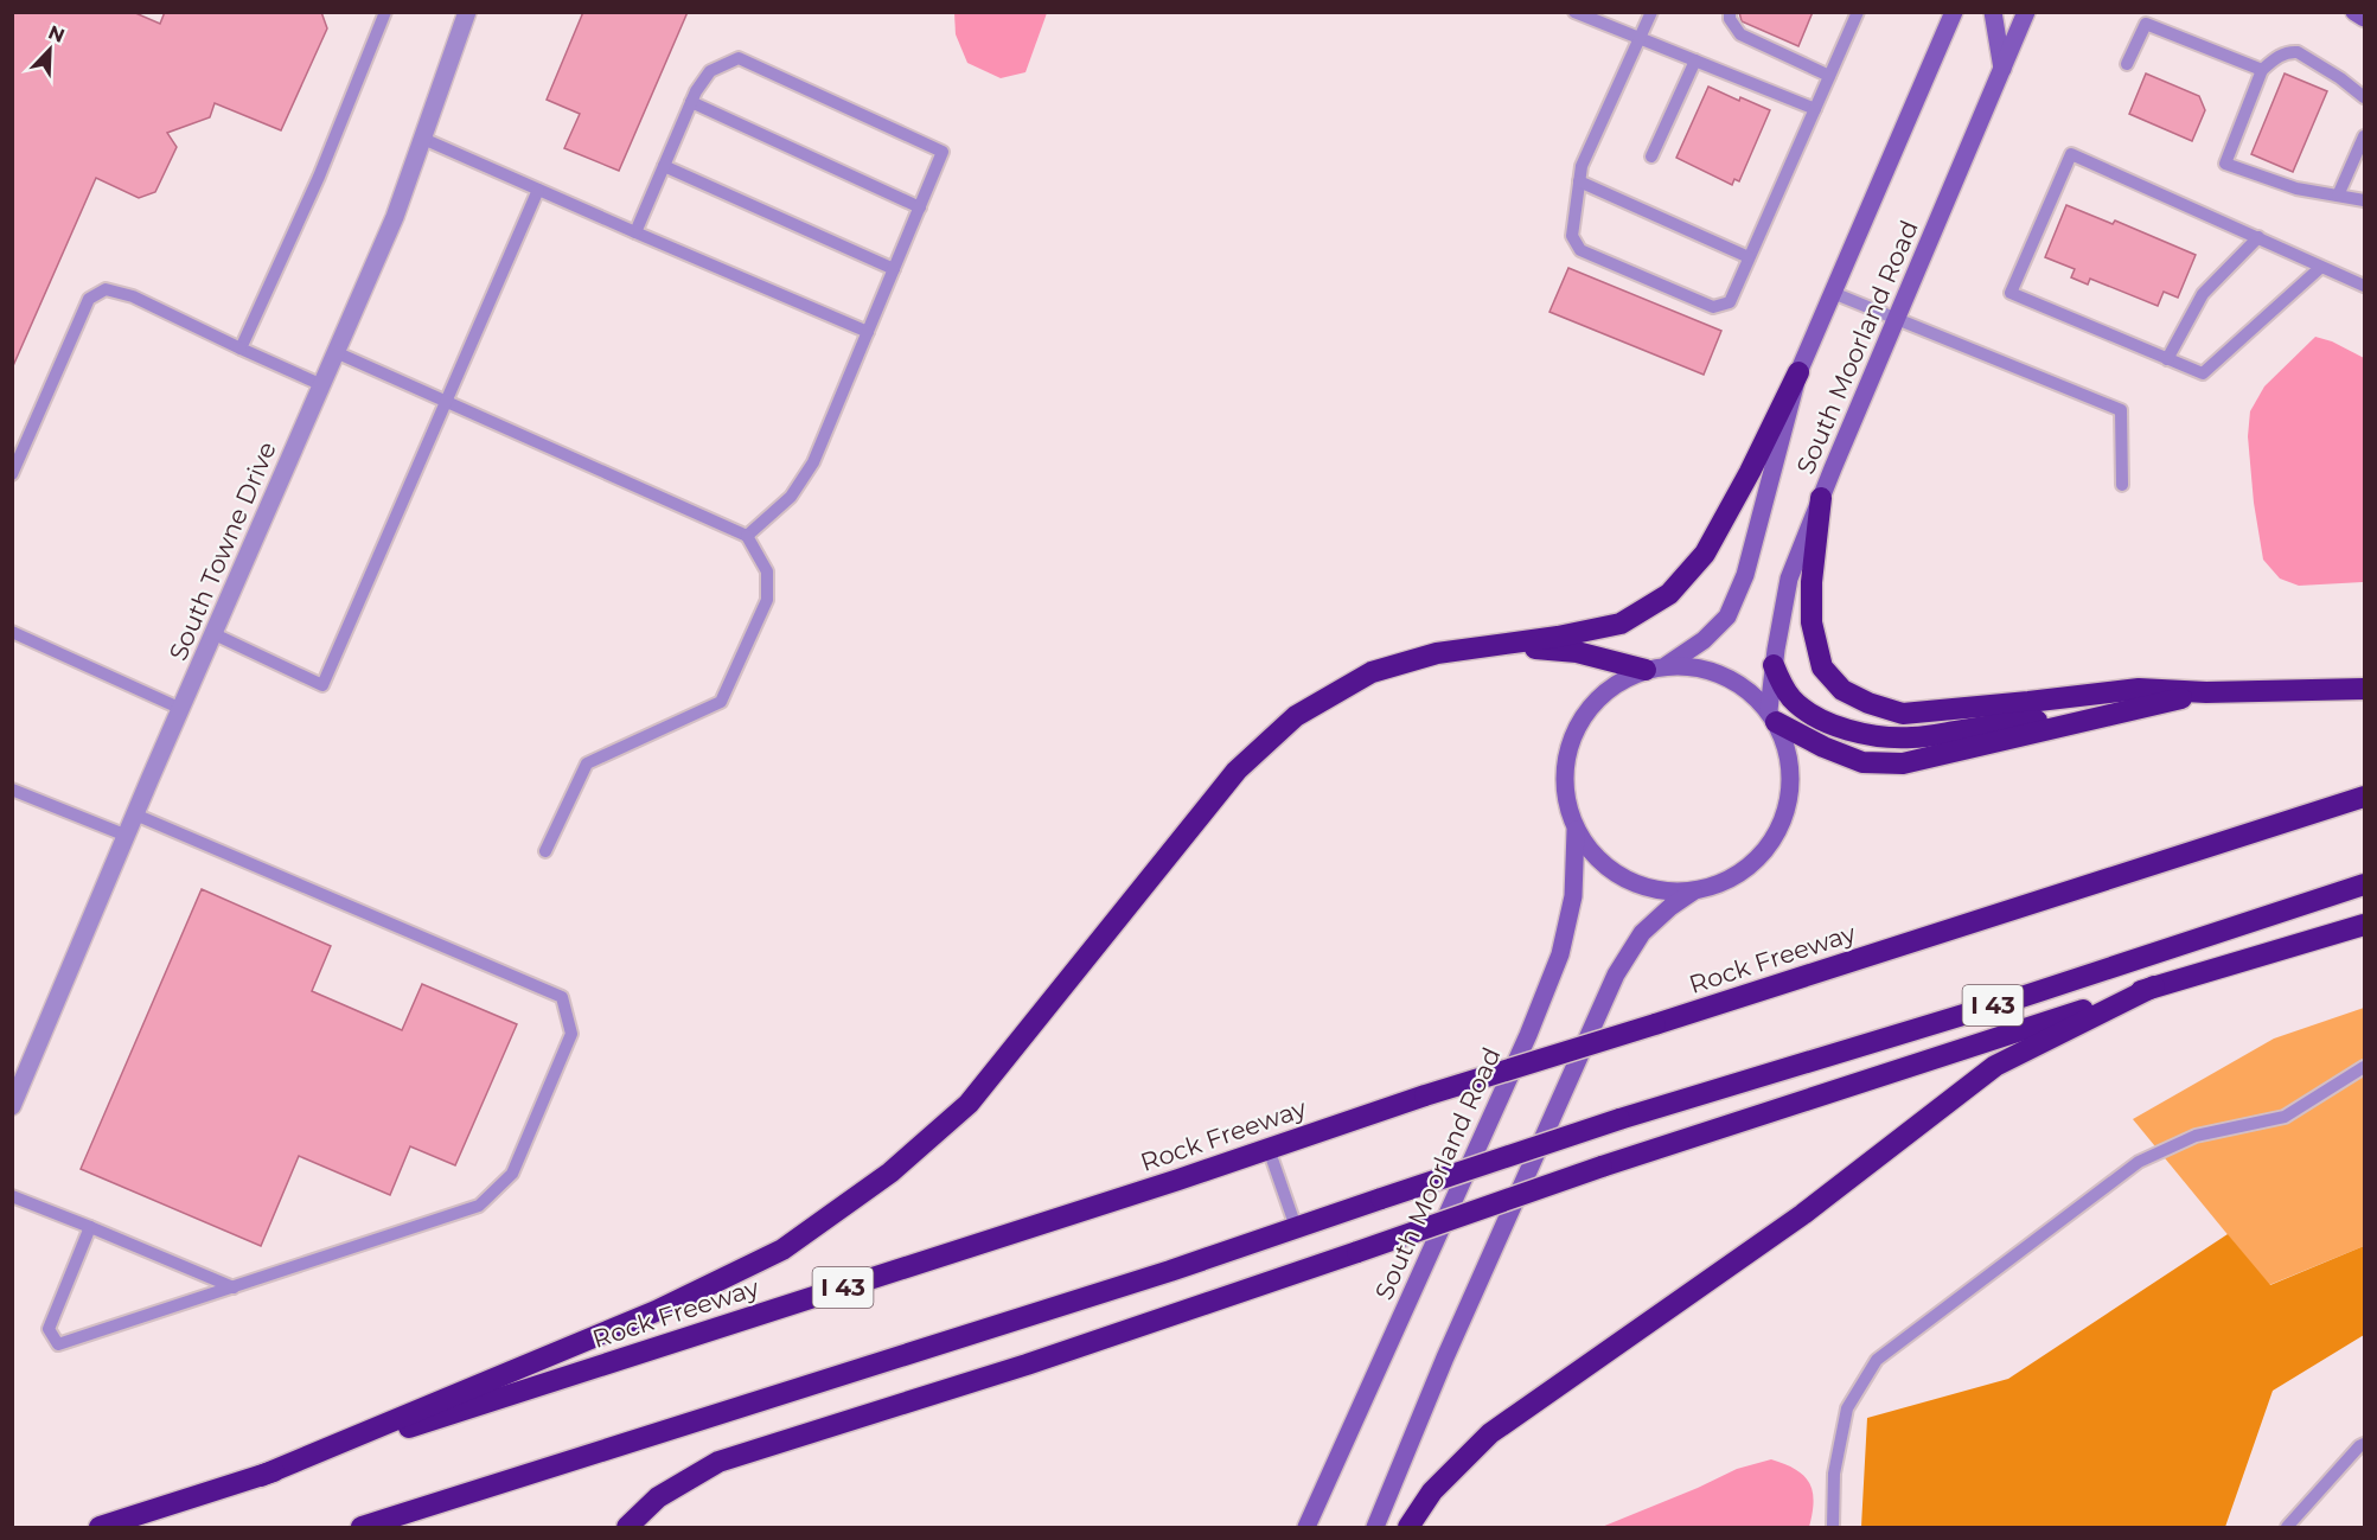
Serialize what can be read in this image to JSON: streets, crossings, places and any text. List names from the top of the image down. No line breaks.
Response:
{"streets":{"highway":["Rock Freeway","I 43"],"main road":["South Moorland Road"],"street":["South Towne Drive"]},"north":"top right"}
